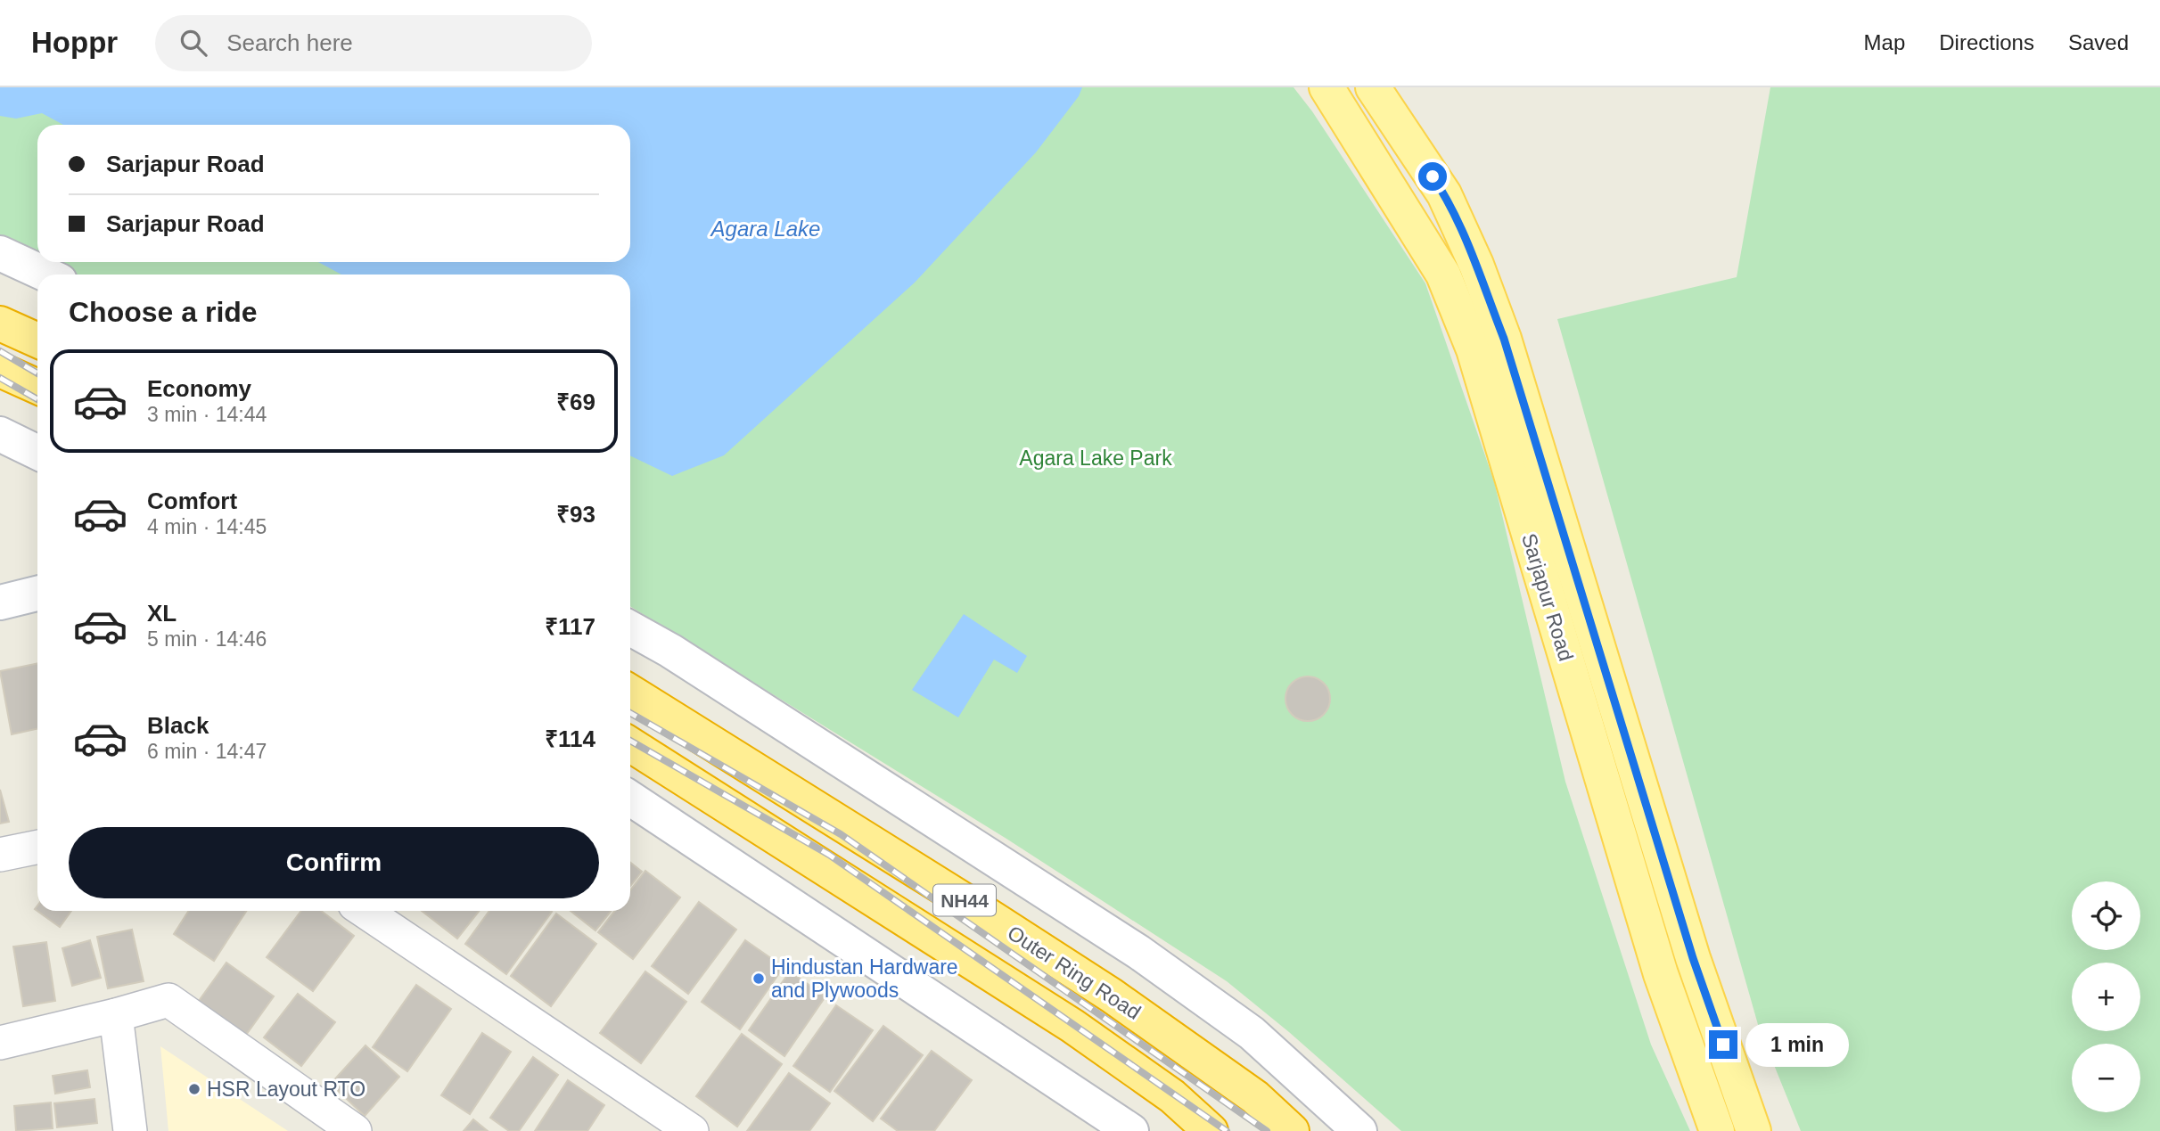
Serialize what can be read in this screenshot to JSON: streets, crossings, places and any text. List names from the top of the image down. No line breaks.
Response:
{"streets":{"highway":["NH44","Outer Ring Road"],"main road":["Sarjapur Road"]},"water":["Agara Lake"],"parks":["Agara Lake Park"],"places":["Hindustan Hardware and Plywoods","HSR Layout RTO"],"page":{"header":"Hoppr","search":"Search here","nav":["Map","Directions","Saved"],"banner":["Sarjapur Road","Sarjapur Road"],"heading":"Choose a ride","list":[{"name":"Economy","note":"3 min · 14:44","value":"₹69"},{"name":"Comfort","note":"4 min · 14:45","value":"₹93"},{"name":"XL","note":"5 min · 14:46","value":"₹117"},{"name":"Black","note":"6 min · 14:47","value":"₹114"}],"buttons":"Confirm","map_buttons":["+","−"],"bubble":"1 min"}}
